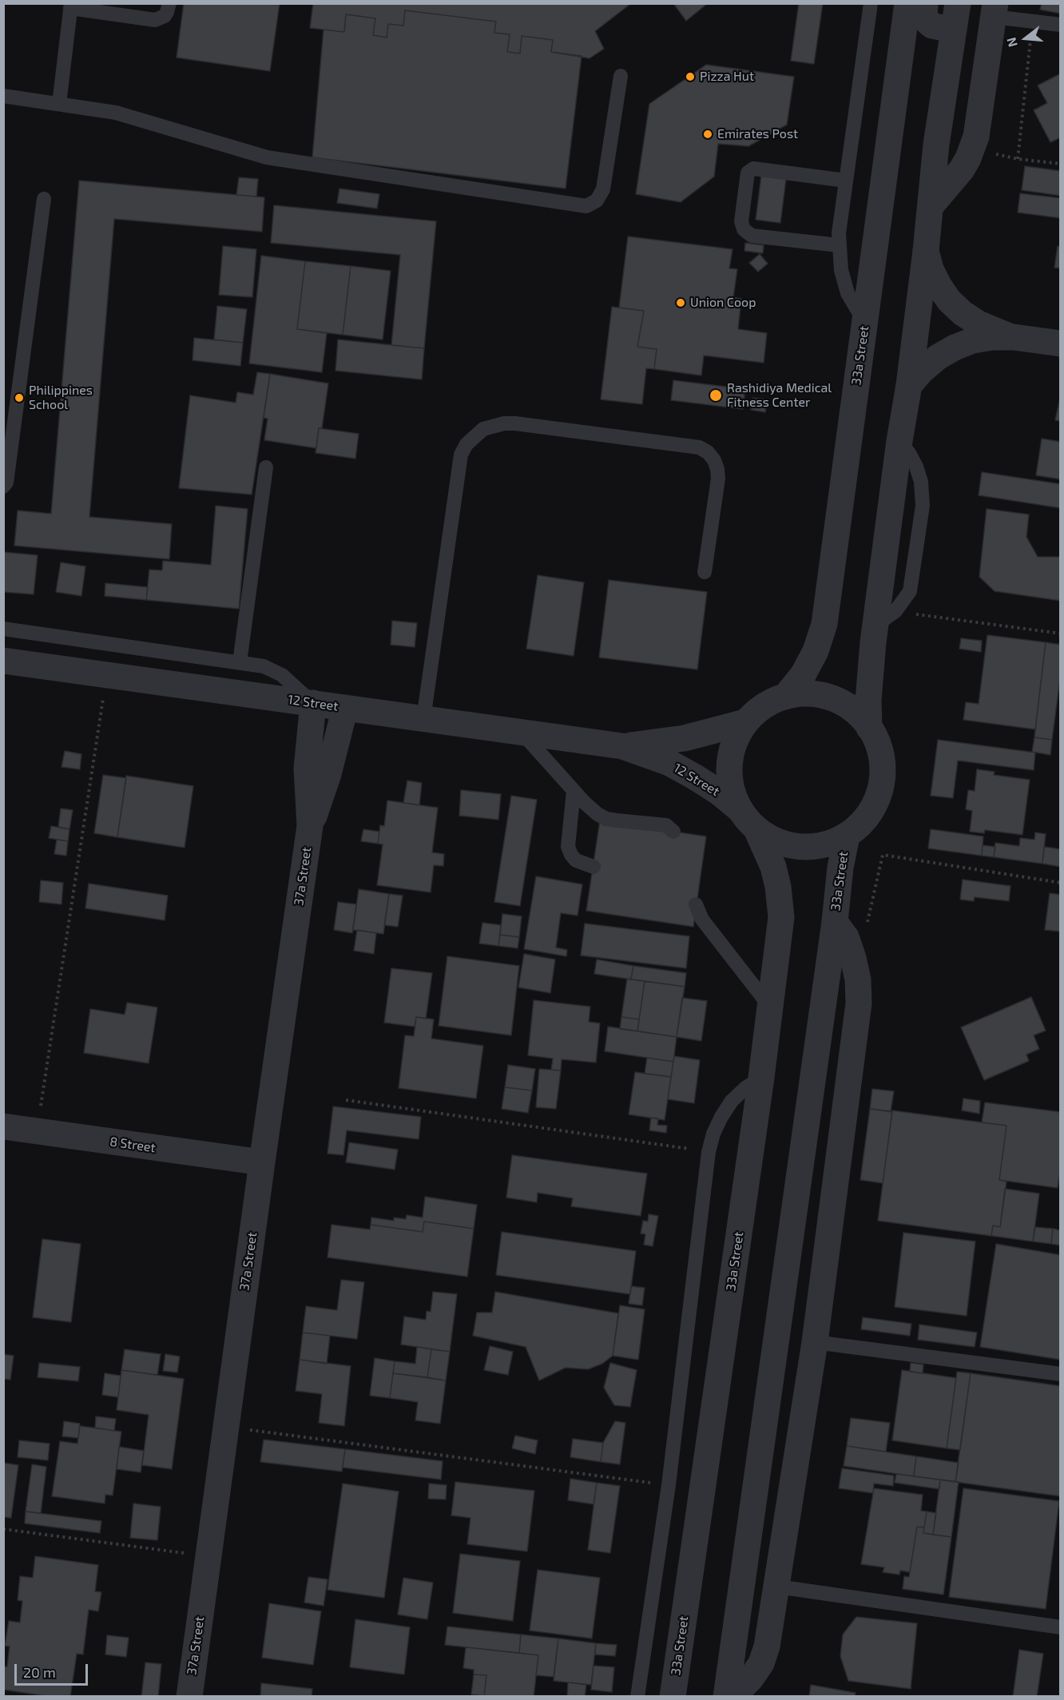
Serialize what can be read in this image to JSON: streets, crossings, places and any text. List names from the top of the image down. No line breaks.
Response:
{"streets":{"street":["33a Street","12 Street","37a Street","8 Street"]},"crossings":[["33a Street","12 Street"],["12 Street","37a Street"],["37a Street","8 Street"]],"places":["Pizza Hut","Emirates Post","Union Coop","Rashidiya Medical Fitness Center","Philippines School"],"scale_bar":"20 m","north":"left"}
